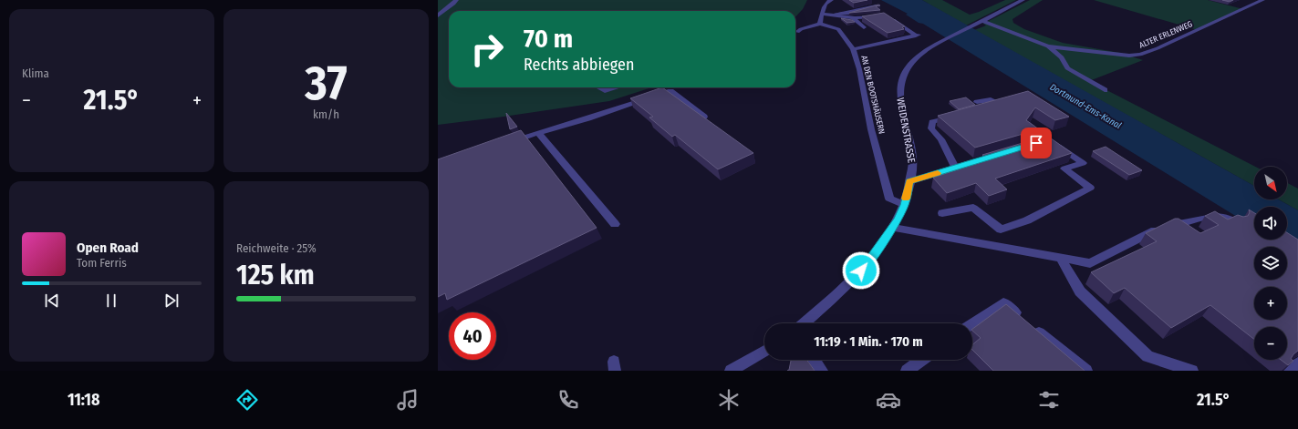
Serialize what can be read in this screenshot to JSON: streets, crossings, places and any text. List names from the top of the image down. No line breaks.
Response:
{"streets":{"street":["ALTER ERLENWEG","AN DEN BOOTSHÄUSERN","WEIDENSTRASSE"]},"crossings":[["AN DEN BOOTSHÄUSERN","WEIDENSTRASSE"]],"water":["Dortmund-Ems-Kanal"],"north":"bottom right","page":{"tile":["Klima",["37","km/h"],["Reichweite · 25%","125 km"]],"turn":["70 m","Rechts abbiegen"],"heat":["−","21.5°","+"],"map_buttons":["+","−"],"song":["Open Road","Tom Ferris"],"limit":"40","trip":"11:19 · 1 Min. · 170 m","tabs":["11:18","21.5°"]}}
